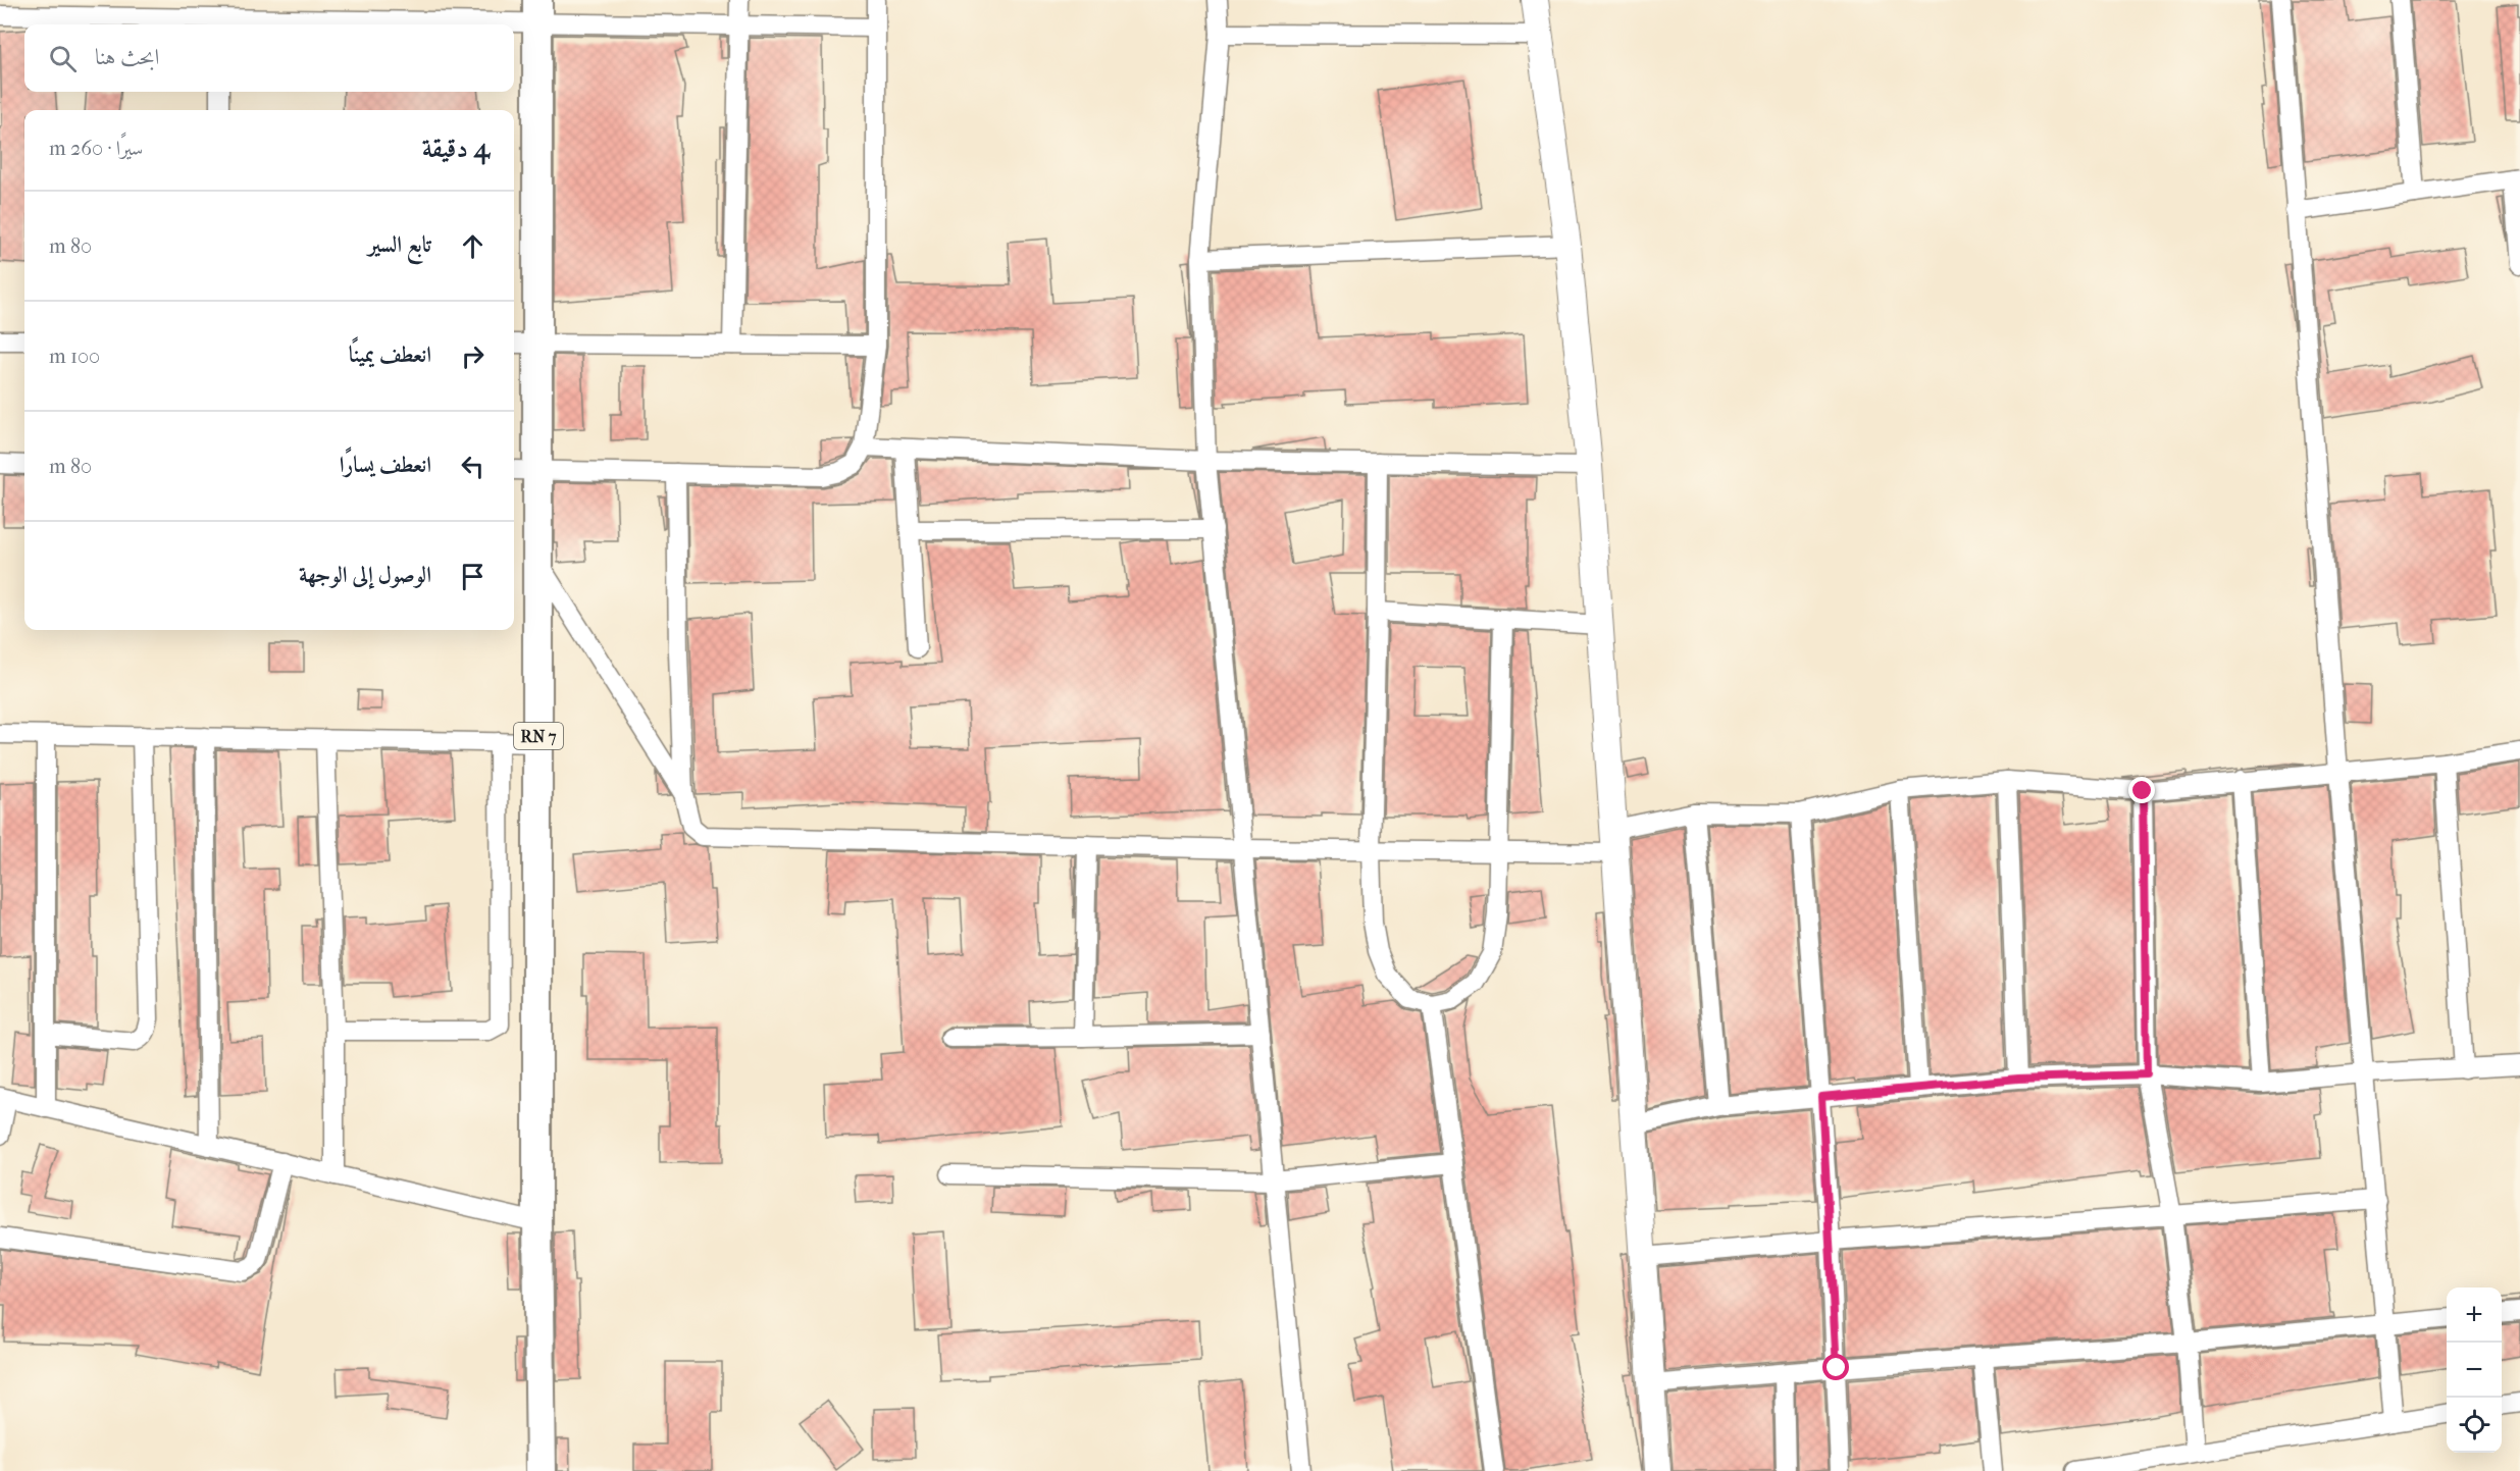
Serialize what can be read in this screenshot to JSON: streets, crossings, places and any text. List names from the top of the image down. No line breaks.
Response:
{"streets":{"main road":["RN 7"]},"page":{"search":"ابحث هنا","heading":["4 دقيقة","سيرًا · 260 m"],"list":[["تابع السير","80 m"],["انعطف يمينًا","100 m"],["انعطف يسارًا","80 m"],"الوصول إلى الوجهة"],"map_buttons":["+","−"]}}
